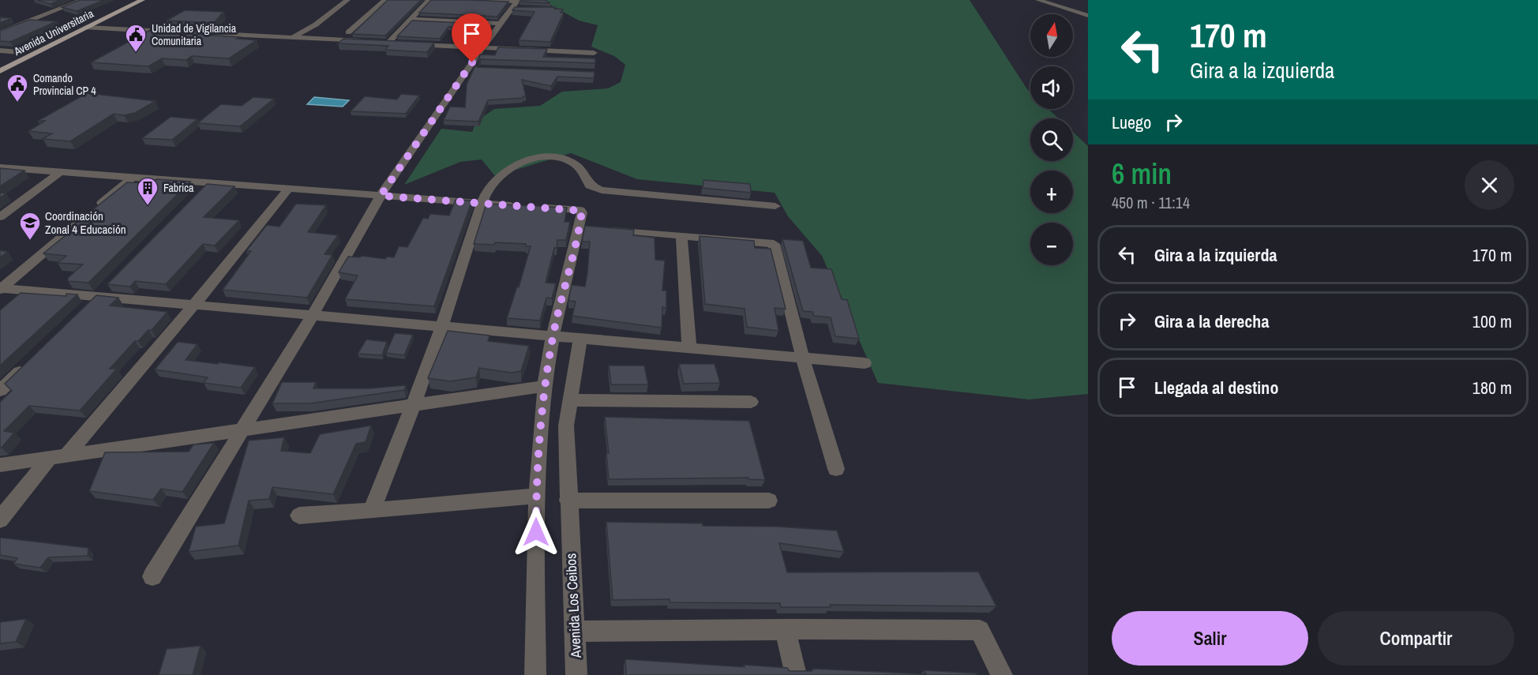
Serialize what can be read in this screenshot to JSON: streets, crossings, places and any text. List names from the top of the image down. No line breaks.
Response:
{"streets":{"main road":["Avenida Universitaria"],"street":["Avenida Los Ceibos"]},"places":{"public building":["Unidad de Vigilancia Comunitaria","Comando Provincial CP 4"],"building":["Fabrica"],"school or university":["Coordinación Zonal 4 Educación"]},"north":"top","page":{"turn":["170 m","Gira a la izquierda"],"map_buttons":["+","−"],"then":"Luego","heading":["6 min","450 m · 11:14"],"list":[{"name":"Gira a la izquierda","value":"170 m"},{"name":"Gira a la derecha","value":"100 m"},{"name":"Llegada al destino","value":"180 m"}],"buttons":["Salir","Compartir"]}}
